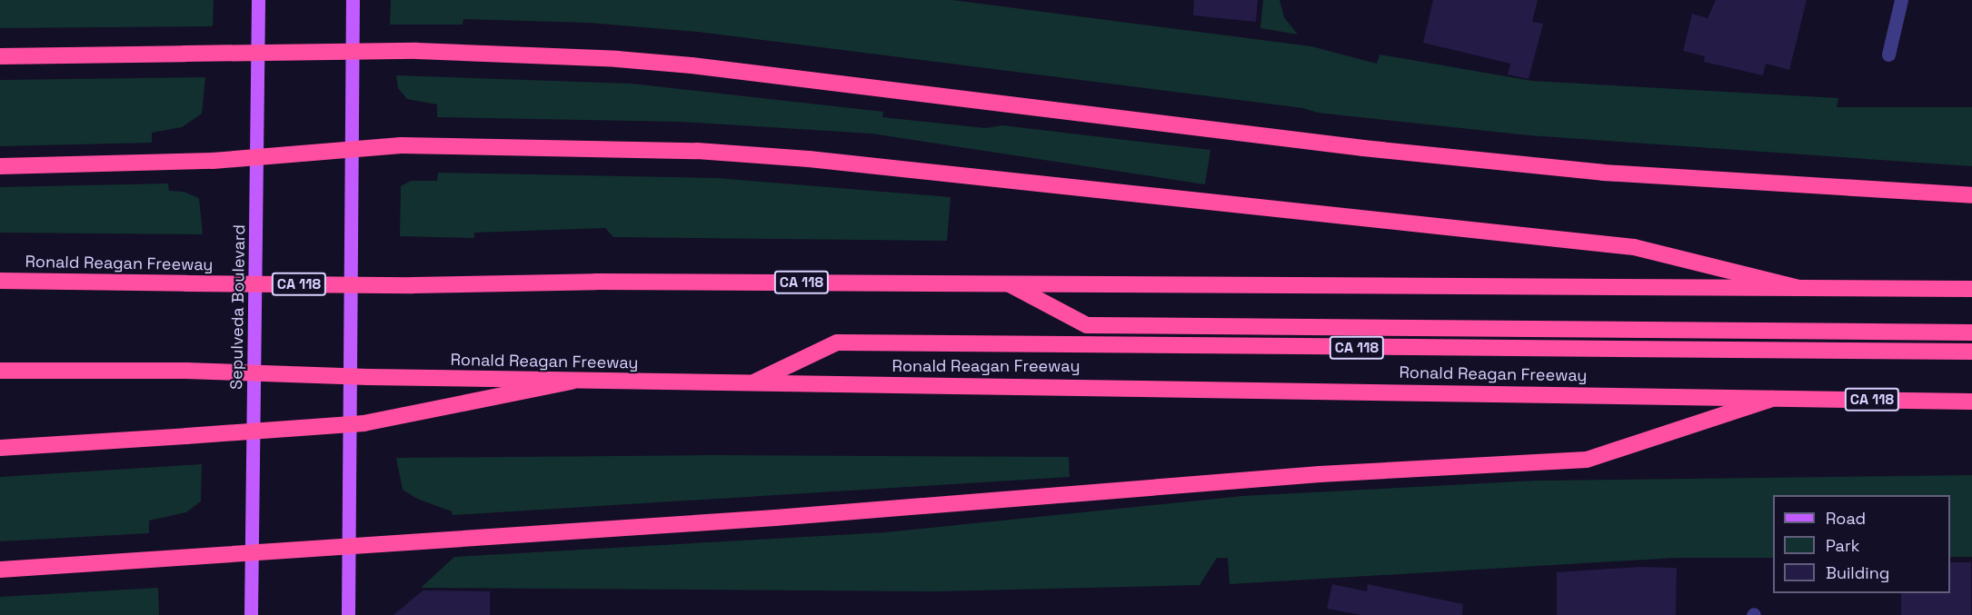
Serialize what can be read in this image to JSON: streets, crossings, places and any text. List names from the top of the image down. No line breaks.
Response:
{"streets":{"highway":["Ronald Reagan Freeway","CA 118"],"main road":["Sepulveda Boulevard"]},"crossings":[["Ronald Reagan Freeway","CA 118"]],"legend":["Road","Park","Building"]}
